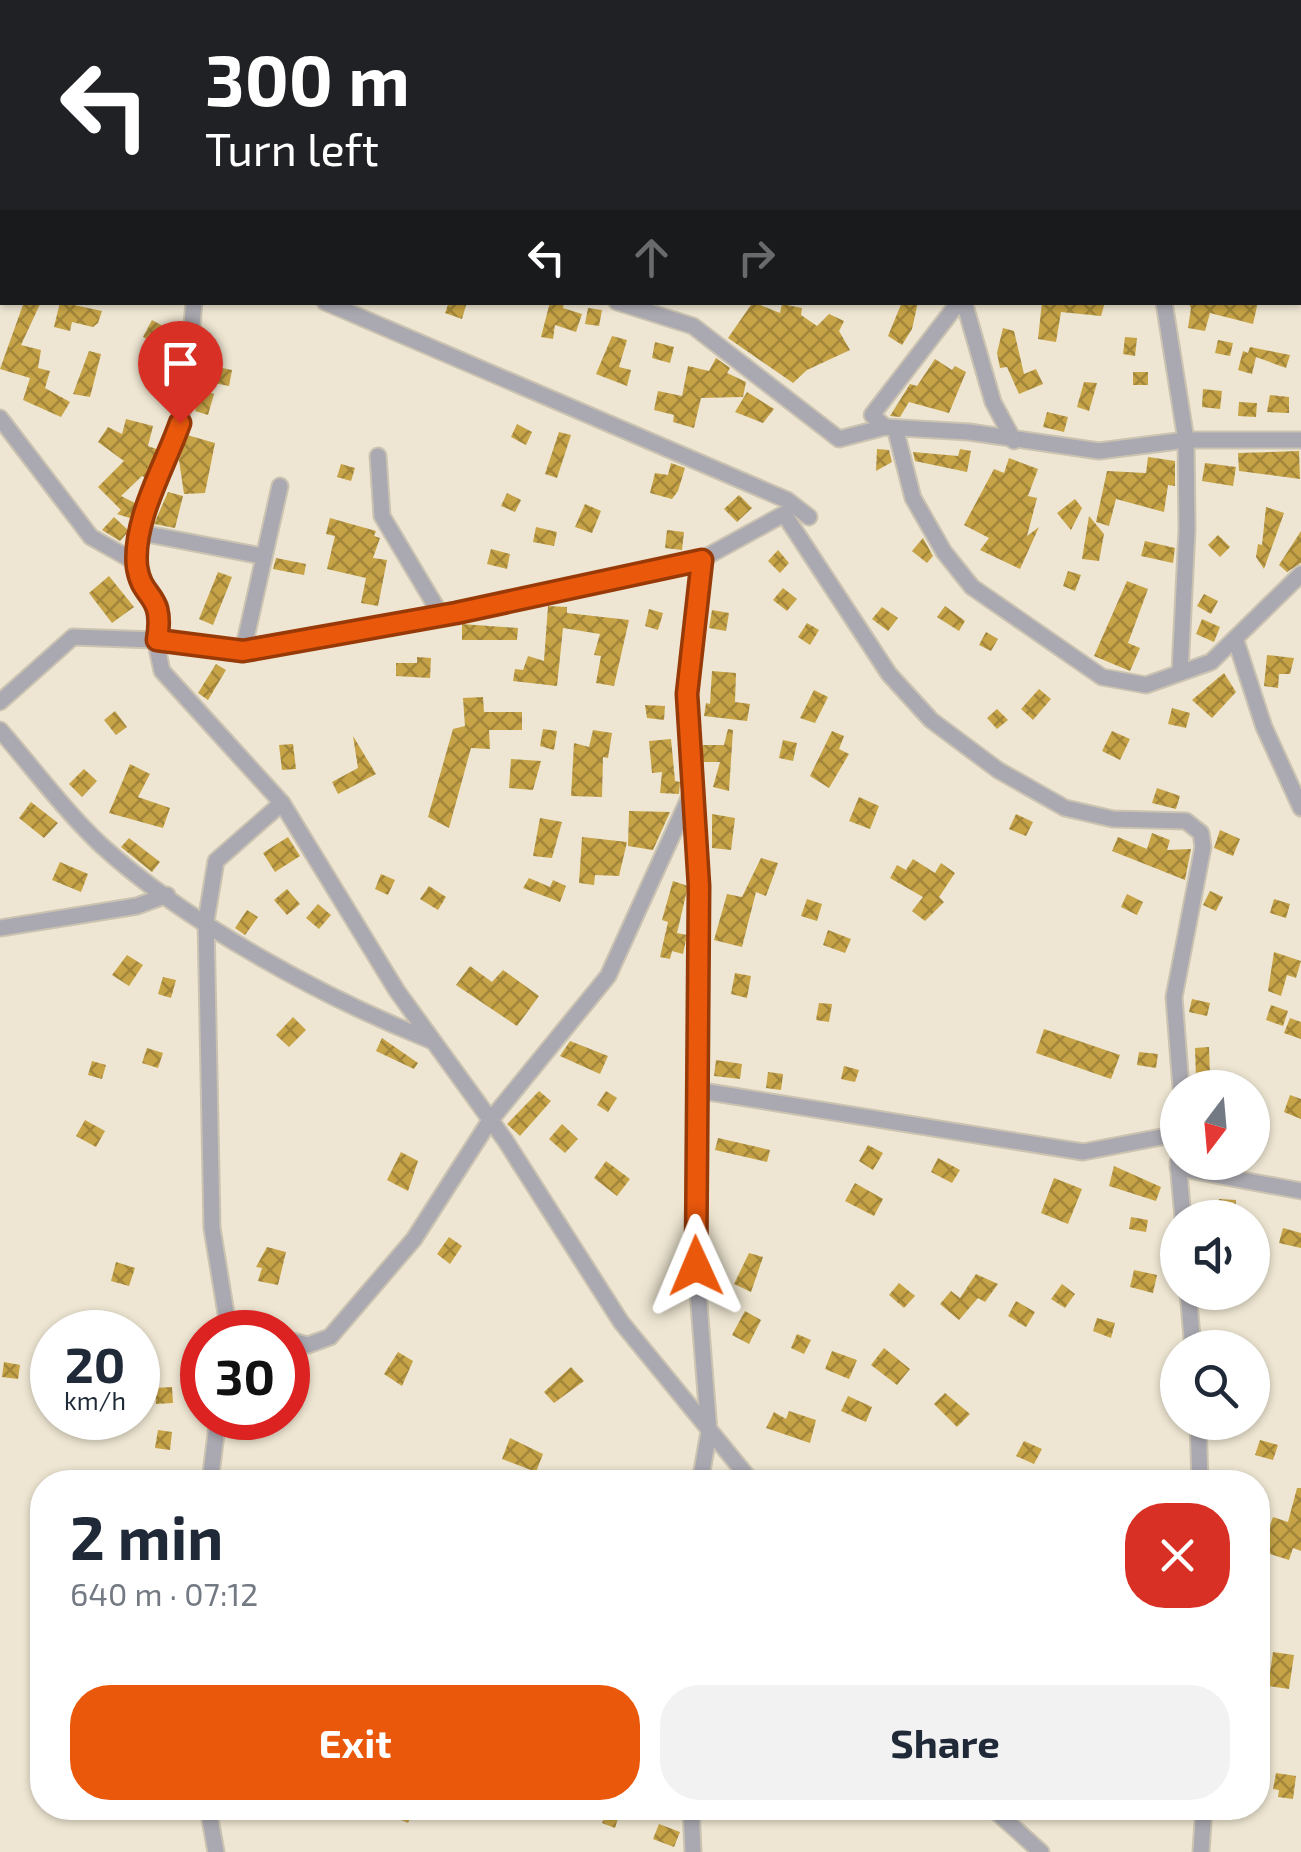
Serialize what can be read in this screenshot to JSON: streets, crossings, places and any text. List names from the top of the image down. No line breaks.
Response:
{"north":"bottom","page":{"turn":["300 m","Turn left"],"speed":"20 km/h","limit":"30","heading":["2 min","640 m · 07:12"],"buttons":["Exit","Share"]}}
